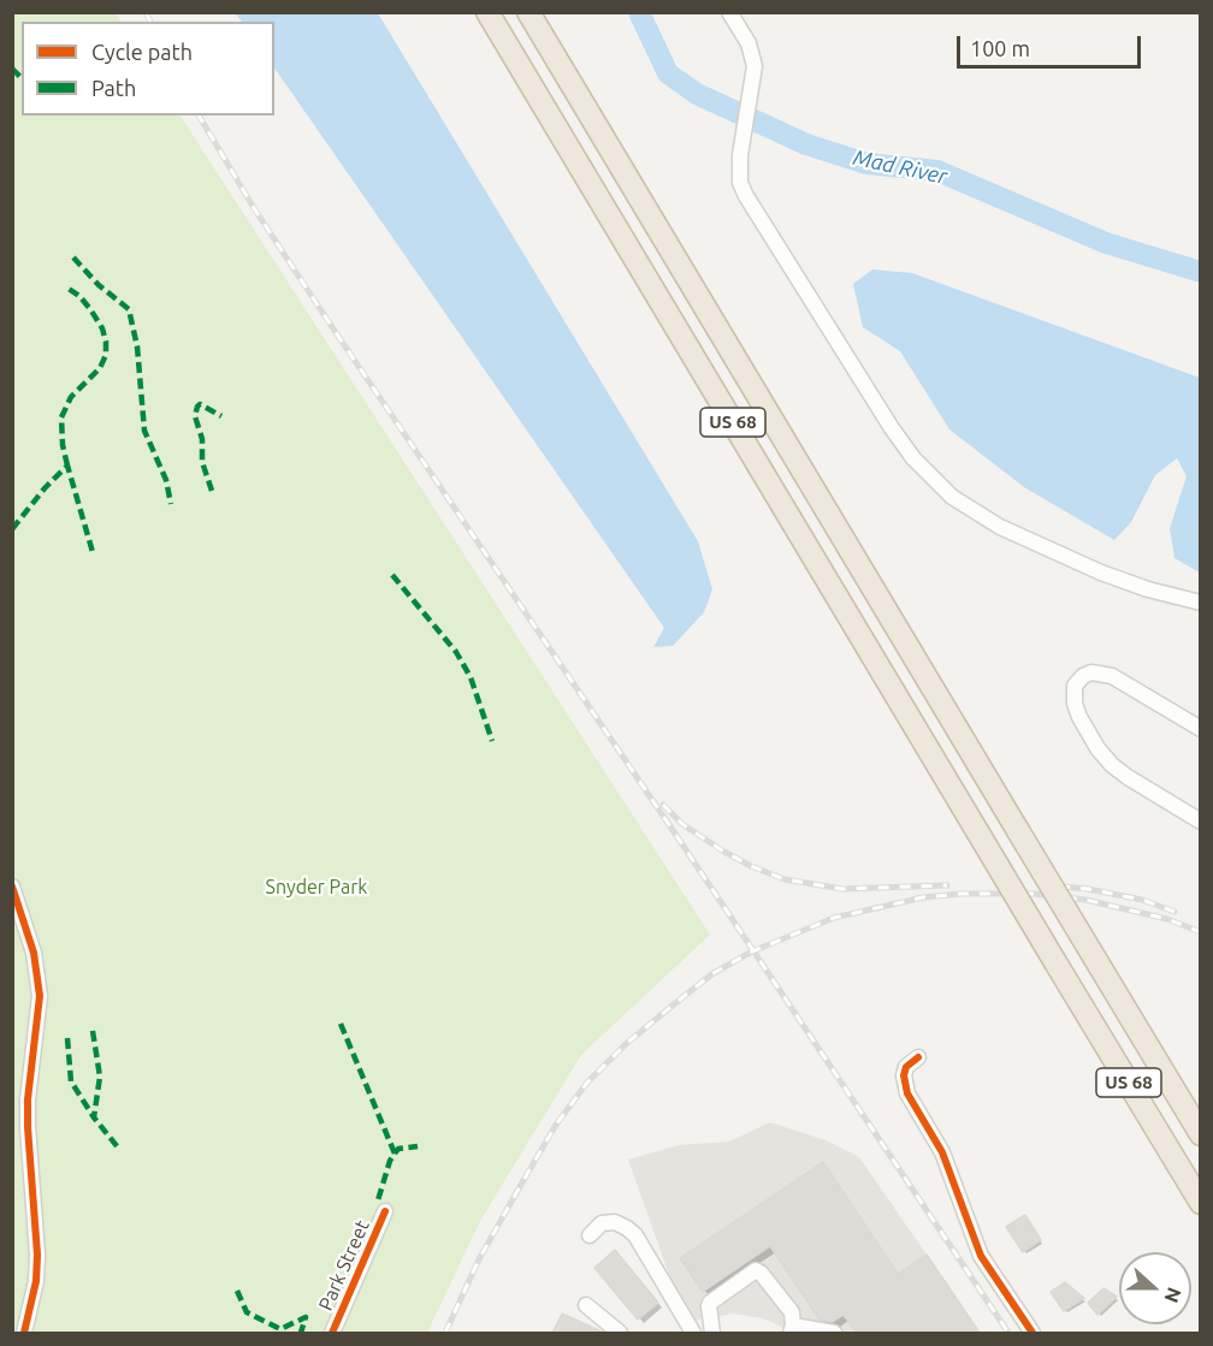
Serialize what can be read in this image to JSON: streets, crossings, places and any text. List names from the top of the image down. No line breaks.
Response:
{"streets":{"highway":["US 68"],"street":["Park Street"]},"water":["Mad River"],"parks":["Snyder Park"],"legend":["Cycle path","Path"],"scale_bar":"100 m","north":"right"}
